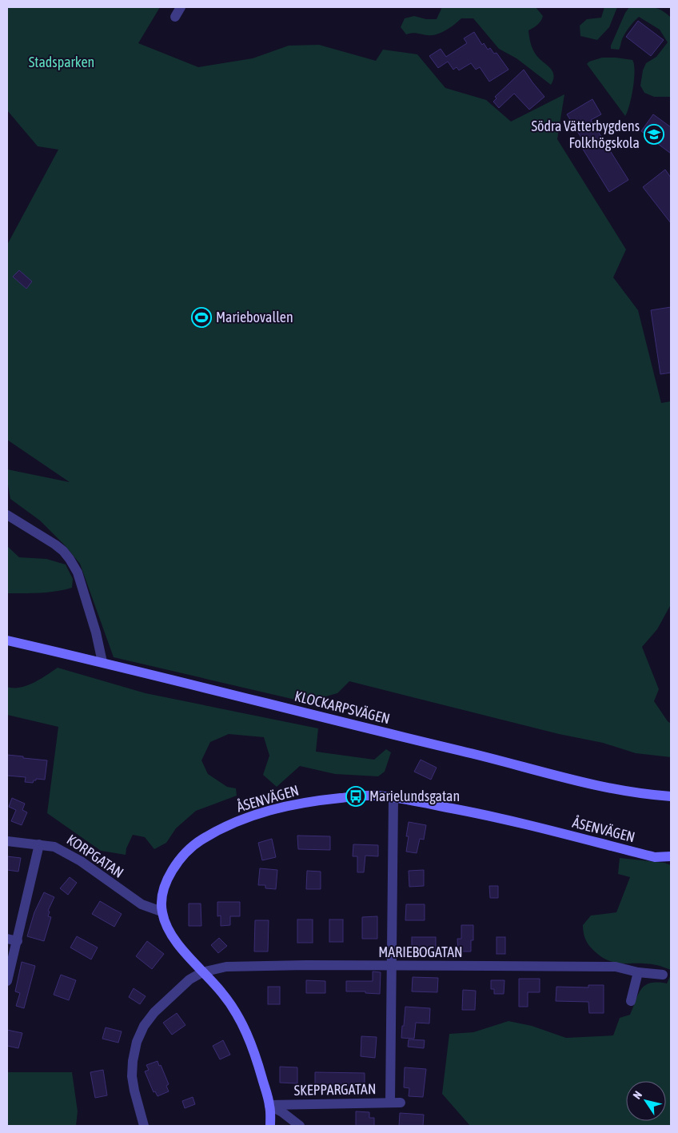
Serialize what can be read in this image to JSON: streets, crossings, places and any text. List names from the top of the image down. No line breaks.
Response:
{"streets":{"street":["KLOCKARPSVÄGEN","ÅSENVÄGEN","KORPGATAN","MARIEBOGATAN","SKEPPARGATAN"]},"crossings":[["ÅSENVÄGEN","KORPGATAN"],["ÅSENVÄGEN","MARIEBOGATAN"],["ÅSENVÄGEN","SKEPPARGATAN"]],"parks":["Stadsparken"],"places":{"school or university":["Södra Vätterbygdens Folkhögskola"],"sports":["Mariebovallen"],"bus stop":["Marielundsgatan"]},"north":"top left"}
